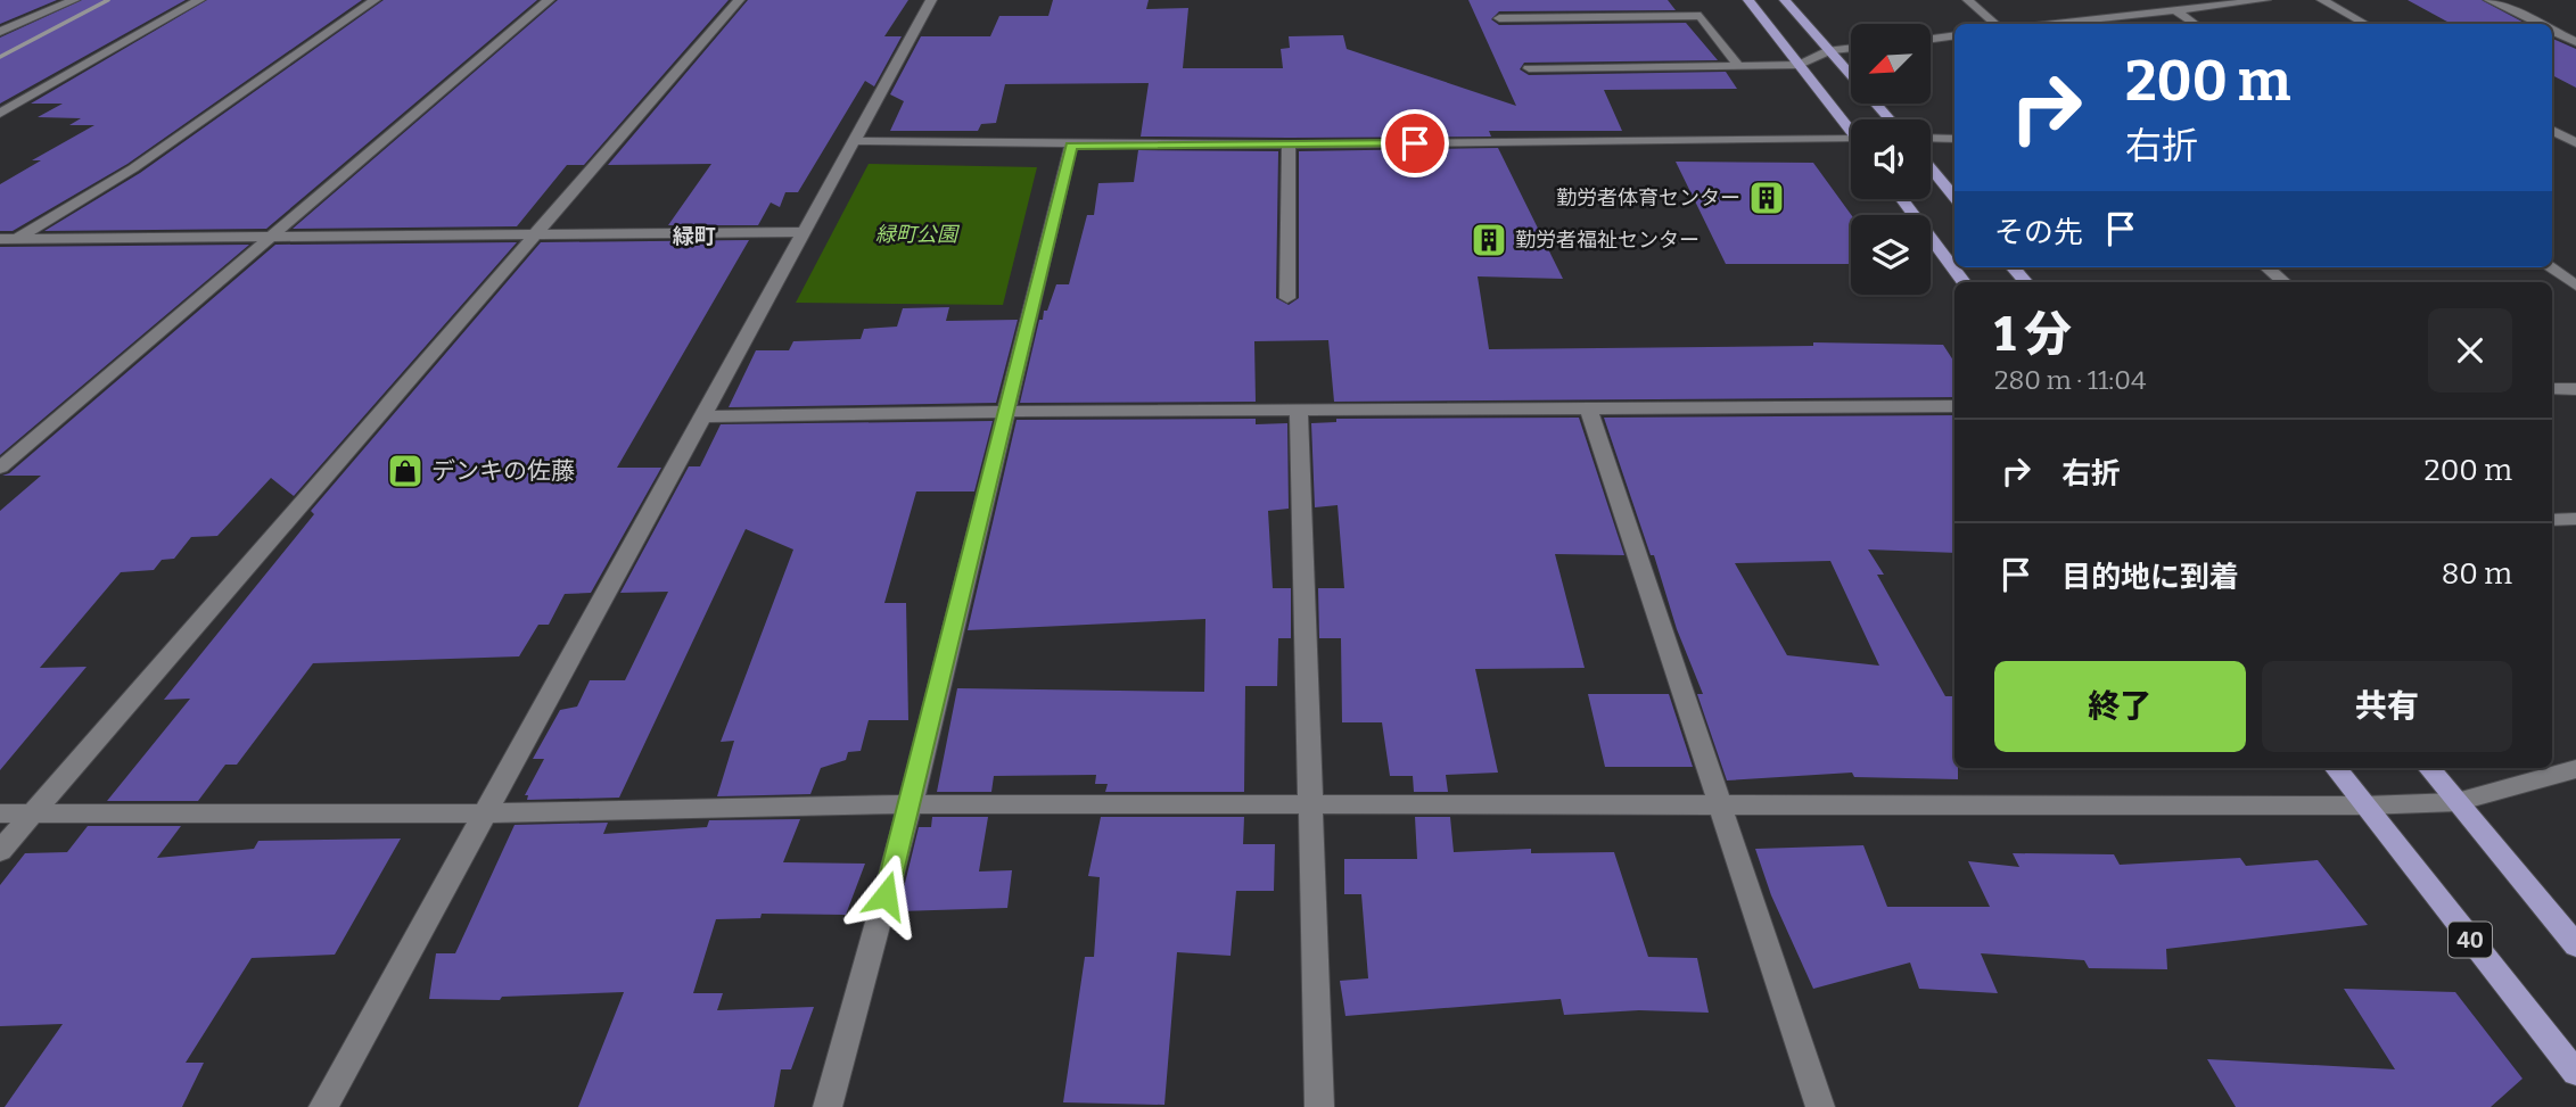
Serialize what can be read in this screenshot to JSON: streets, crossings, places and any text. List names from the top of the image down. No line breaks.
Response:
{"streets":{"main road":["40"]},"districts":["緑町"],"parks":["緑町公園"],"places":{"building":["勤労者体育センター","勤労者福祉センター"],"shop":["デンキの佐藤"]},"north":"bottom left","page":{"turn":["200 m","右折"],"then":"その先","heading":["1 分","280 m · 11:04"],"list":[{"name":"右折","value":"200 m"},{"name":"目的地に到着","value":"80 m"}],"buttons":["終了","共有"]}}
